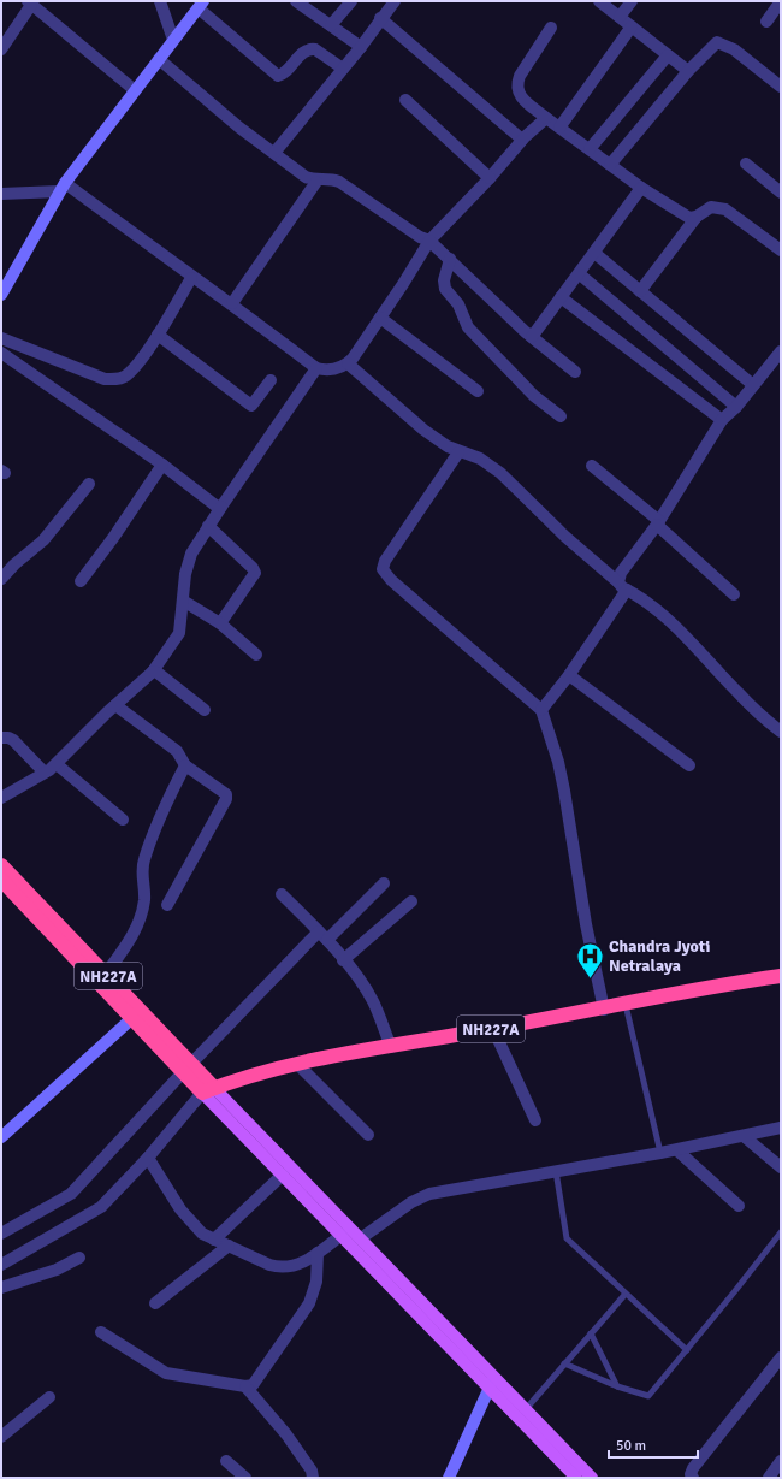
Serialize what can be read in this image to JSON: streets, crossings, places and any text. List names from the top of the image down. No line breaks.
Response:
{"streets":{"highway":["NH227A"]},"places":{"hospital":["Chandra Jyoti Netralaya"]},"scale_bar":"50 m"}
